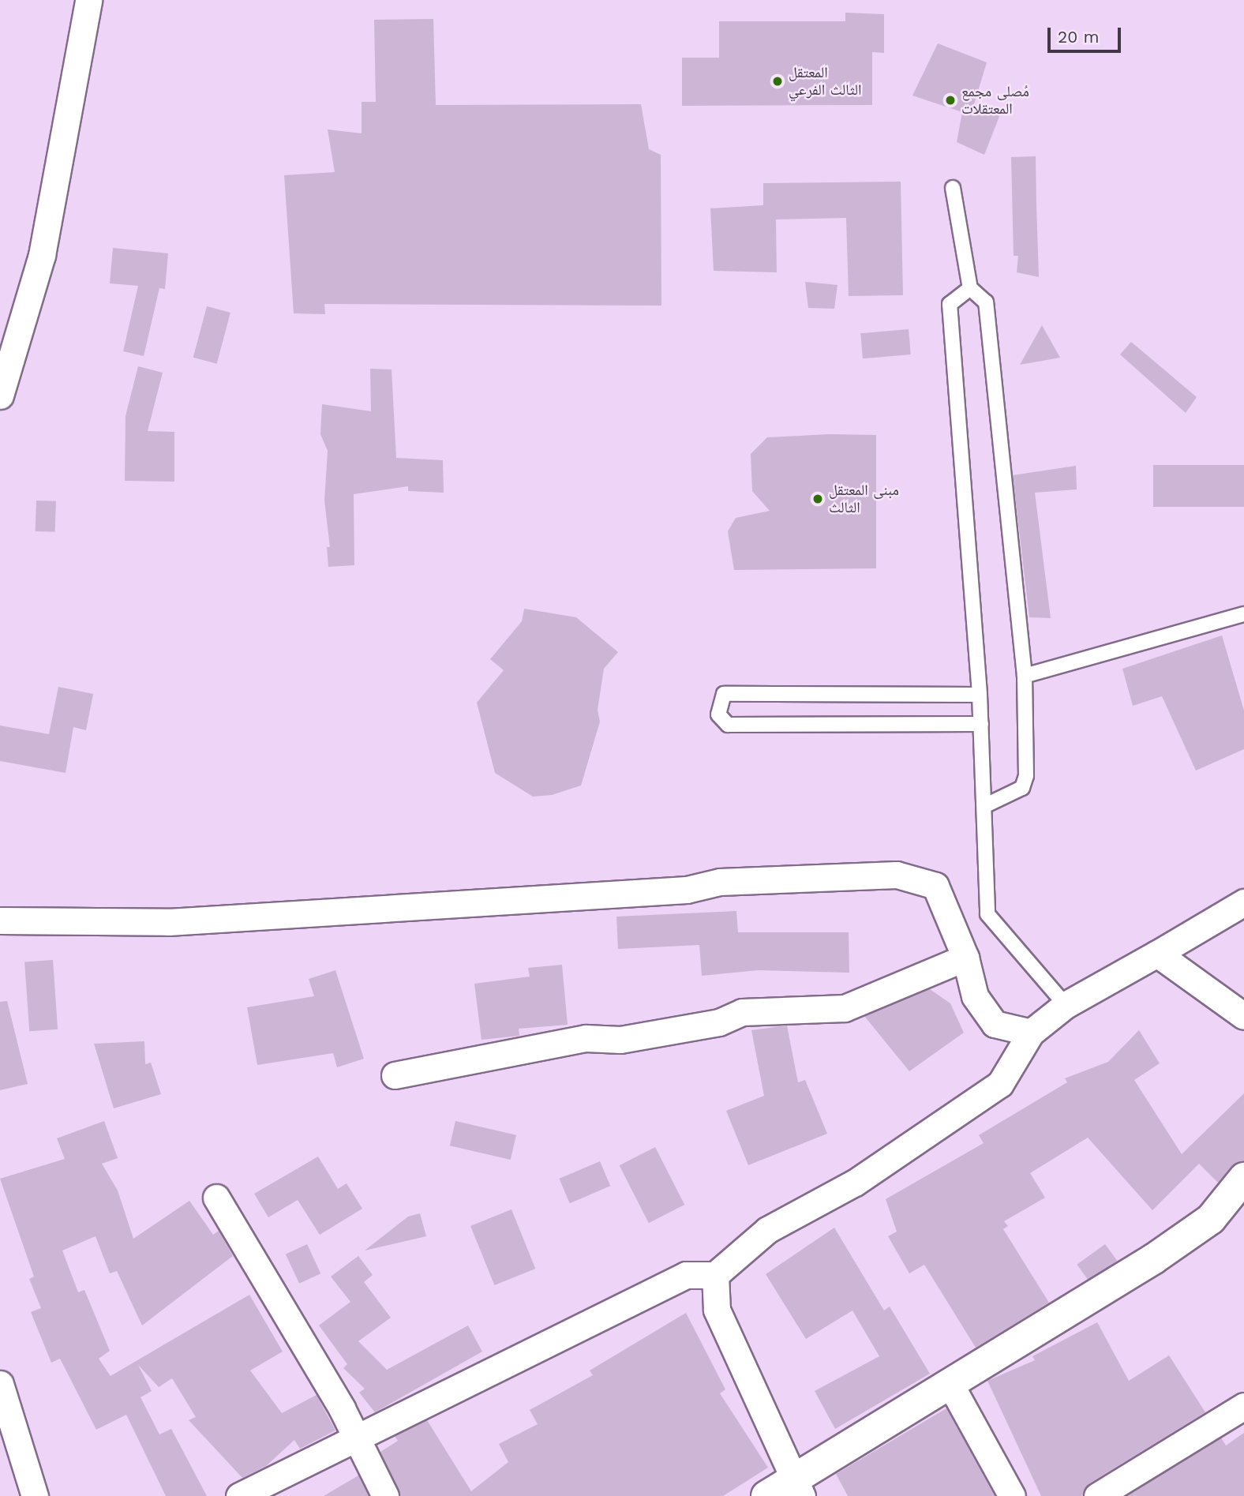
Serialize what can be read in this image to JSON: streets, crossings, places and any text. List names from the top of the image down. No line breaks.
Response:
{"places":["المعتقل الثالث الفرعي","مُصلى مجمع المعتقلات","مبنى المعتقل الثالث"],"scale_bar":"20 m"}
